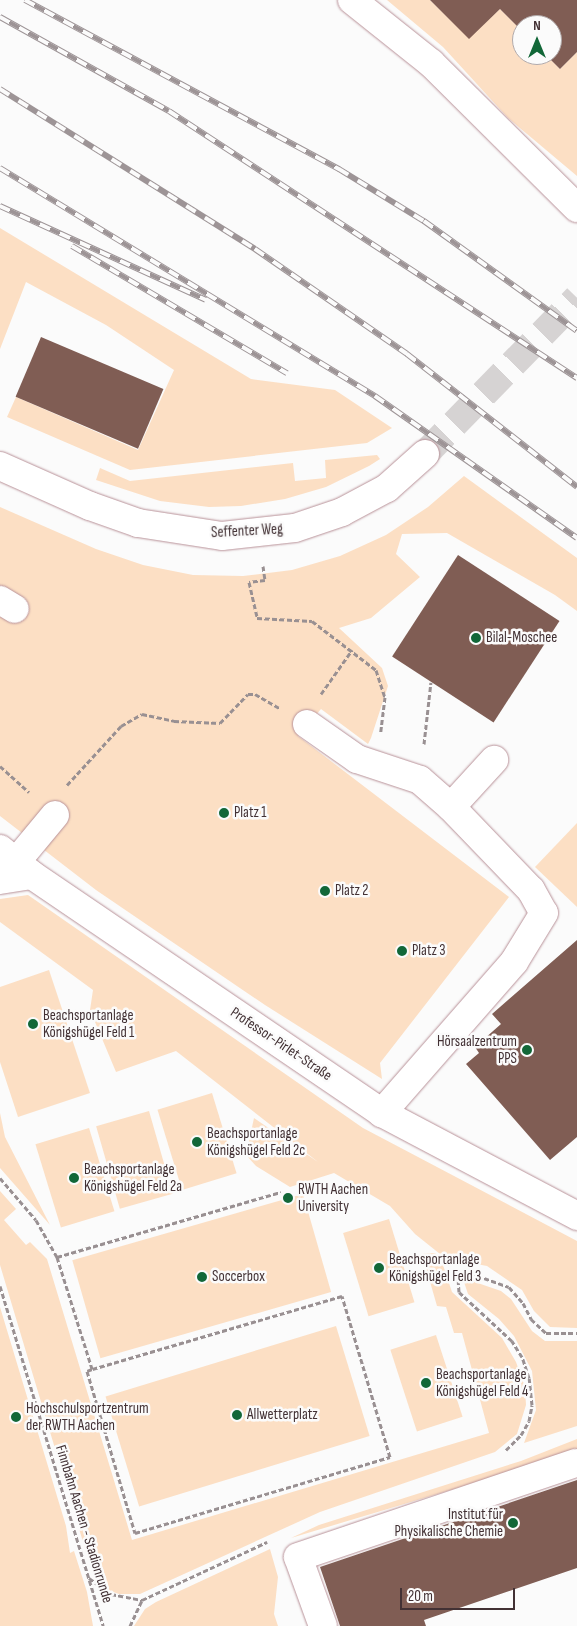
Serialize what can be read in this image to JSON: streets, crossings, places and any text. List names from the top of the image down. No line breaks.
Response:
{"streets":{"street":["Seffenter Weg","Professor-Pirlet-Straße"],"path":["Finnbahn Aachen - Stadionrunde"]},"places":["Bilal-Moschee","Platz 1","Platz 2","Platz 3","Beachsportanlage Königshügel Feld 1","Hörsaalzentrum PPS","Beachsportanlage Königshügel Feld 2c","Beachsportanlage Königshügel Feld 2a","RWTH Aachen University","Beachsportanlage Königshügel Feld 3","Soccerbox","Beachsportanlage Königshügel Feld 4","Allwetterplatz","Hochschulsportzentrum der RWTH Aachen","Institut für Physikalische Chemie"],"scale_bar":"20 m","north":"top"}
